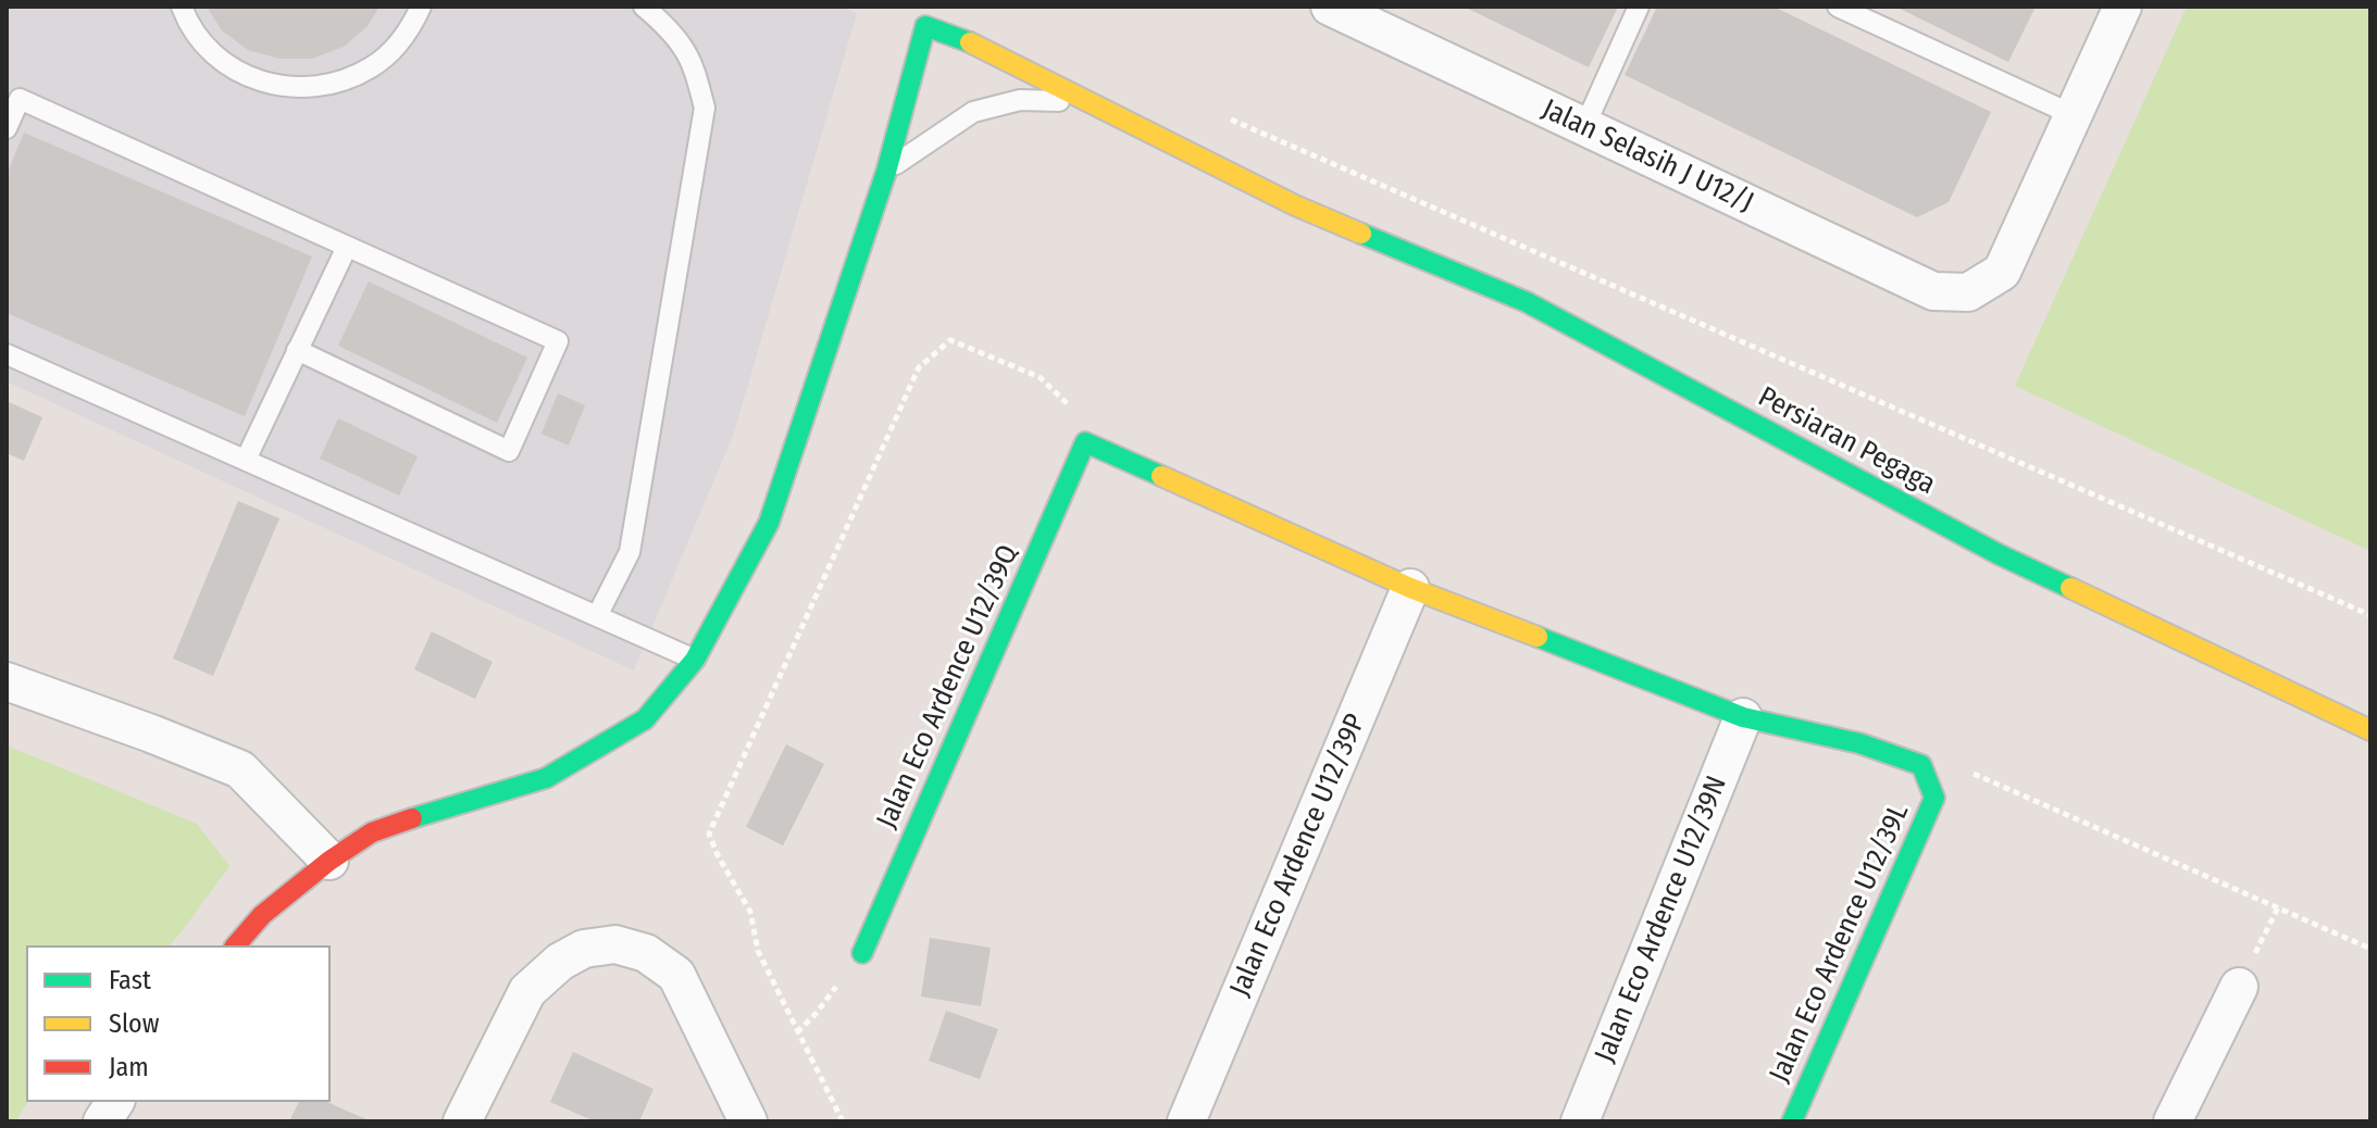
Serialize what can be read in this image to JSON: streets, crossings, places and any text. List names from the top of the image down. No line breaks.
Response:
{"streets":{"street":["Jalan Selasih J U12/J","Persiaran Pegaga","Jalan Eco Ardence U12/39Q","Jalan Eco Ardence U12/39P","Jalan Eco Ardence U12/39N","Jalan Eco Ardence U12/39L"]},"legend":["Fast","Slow","Jam"]}
